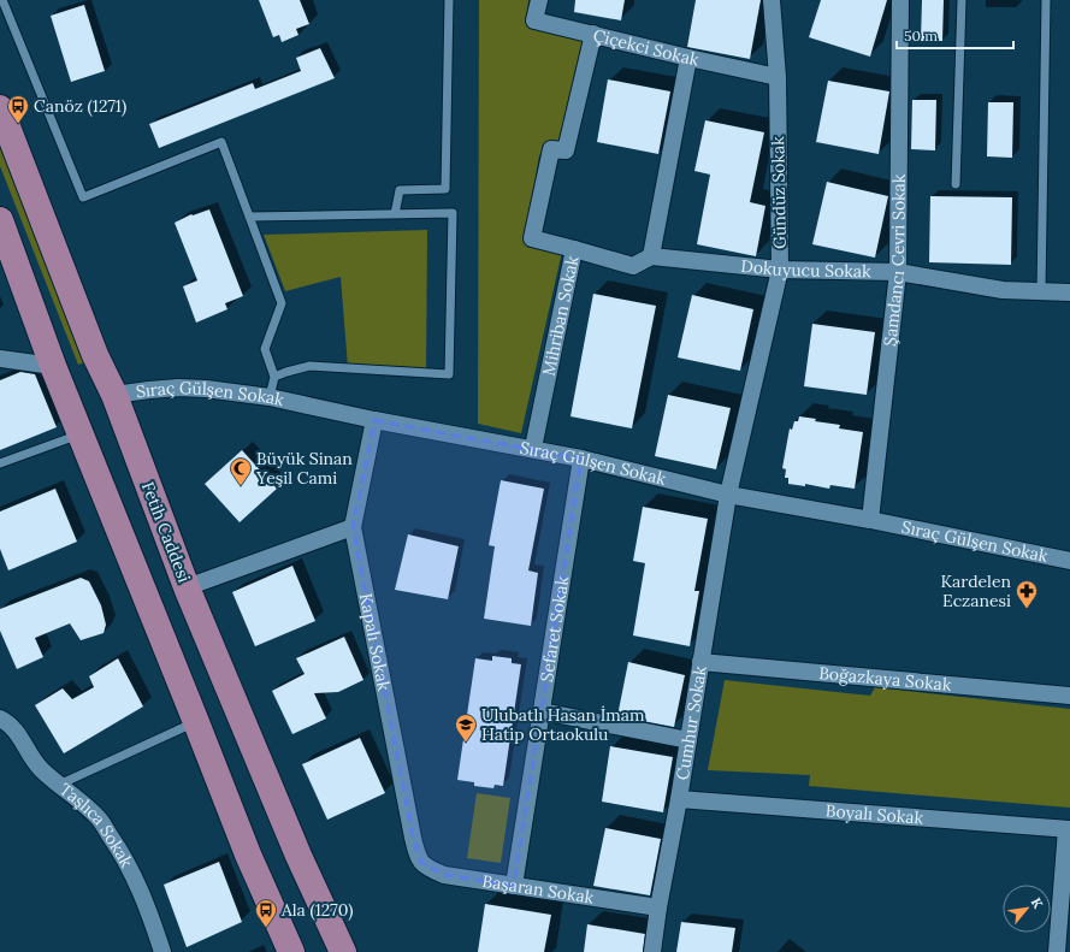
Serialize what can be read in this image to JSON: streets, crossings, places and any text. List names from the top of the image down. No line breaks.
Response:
{"streets":{"main road":["Fetih Caddesi"],"street":["Çiçekci Sokak","Gündüz Sokak","Şamdancı Cevri Sokak","Dokuyucu Sokak","Mihriban Sokak","Sıraç Gülşen Sokak","Sefaret Sokak","Kapalı Sokak","Boğazkaya Sokak","Cumhur Sokak","Boyalı Sokak","Taşlıca Sokak","Başaran Sokak"]},"crossings":[["Çiçekci Sokak","Gündüz Sokak"],["Çiçekci Sokak","Mihriban Sokak"],["Gündüz Sokak","Dokuyucu Sokak"],["Gündüz Sokak","Sıraç Gülşen Sokak"],["Gündüz Sokak","Cumhur Sokak"],["Şamdancı Cevri Sokak","Dokuyucu Sokak"],["Şamdancı Cevri Sokak","Sıraç Gülşen Sokak"],["Dokuyucu Sokak","Mihriban Sokak"],["Mihriban Sokak","Sıraç Gülşen Sokak"],["Sıraç Gülşen Sokak","Fetih Caddesi"],["Sıraç Gülşen Sokak","Sefaret Sokak"],["Sıraç Gülşen Sokak","Kapalı Sokak"],["Sıraç Gülşen Sokak","Cumhur Sokak"],["Sefaret Sokak","Başaran Sokak"],["Kapalı Sokak","Başaran Sokak"],["Boğazkaya Sokak","Cumhur Sokak"],["Cumhur Sokak","Boyalı Sokak"],["Cumhur Sokak","Başaran Sokak"]],"places":{"bus stop":["Canöz (1271)","Ala (1270)"],"mosque":["Büyük Sinan Yeşil Cami"],"pharmacy":["Kardelen Eczanesi"],"school or university":["Ulubatlı Hasan İmam Hatip Ortaokulu"]},"scale_bar":"50 m","north":"top right"}
